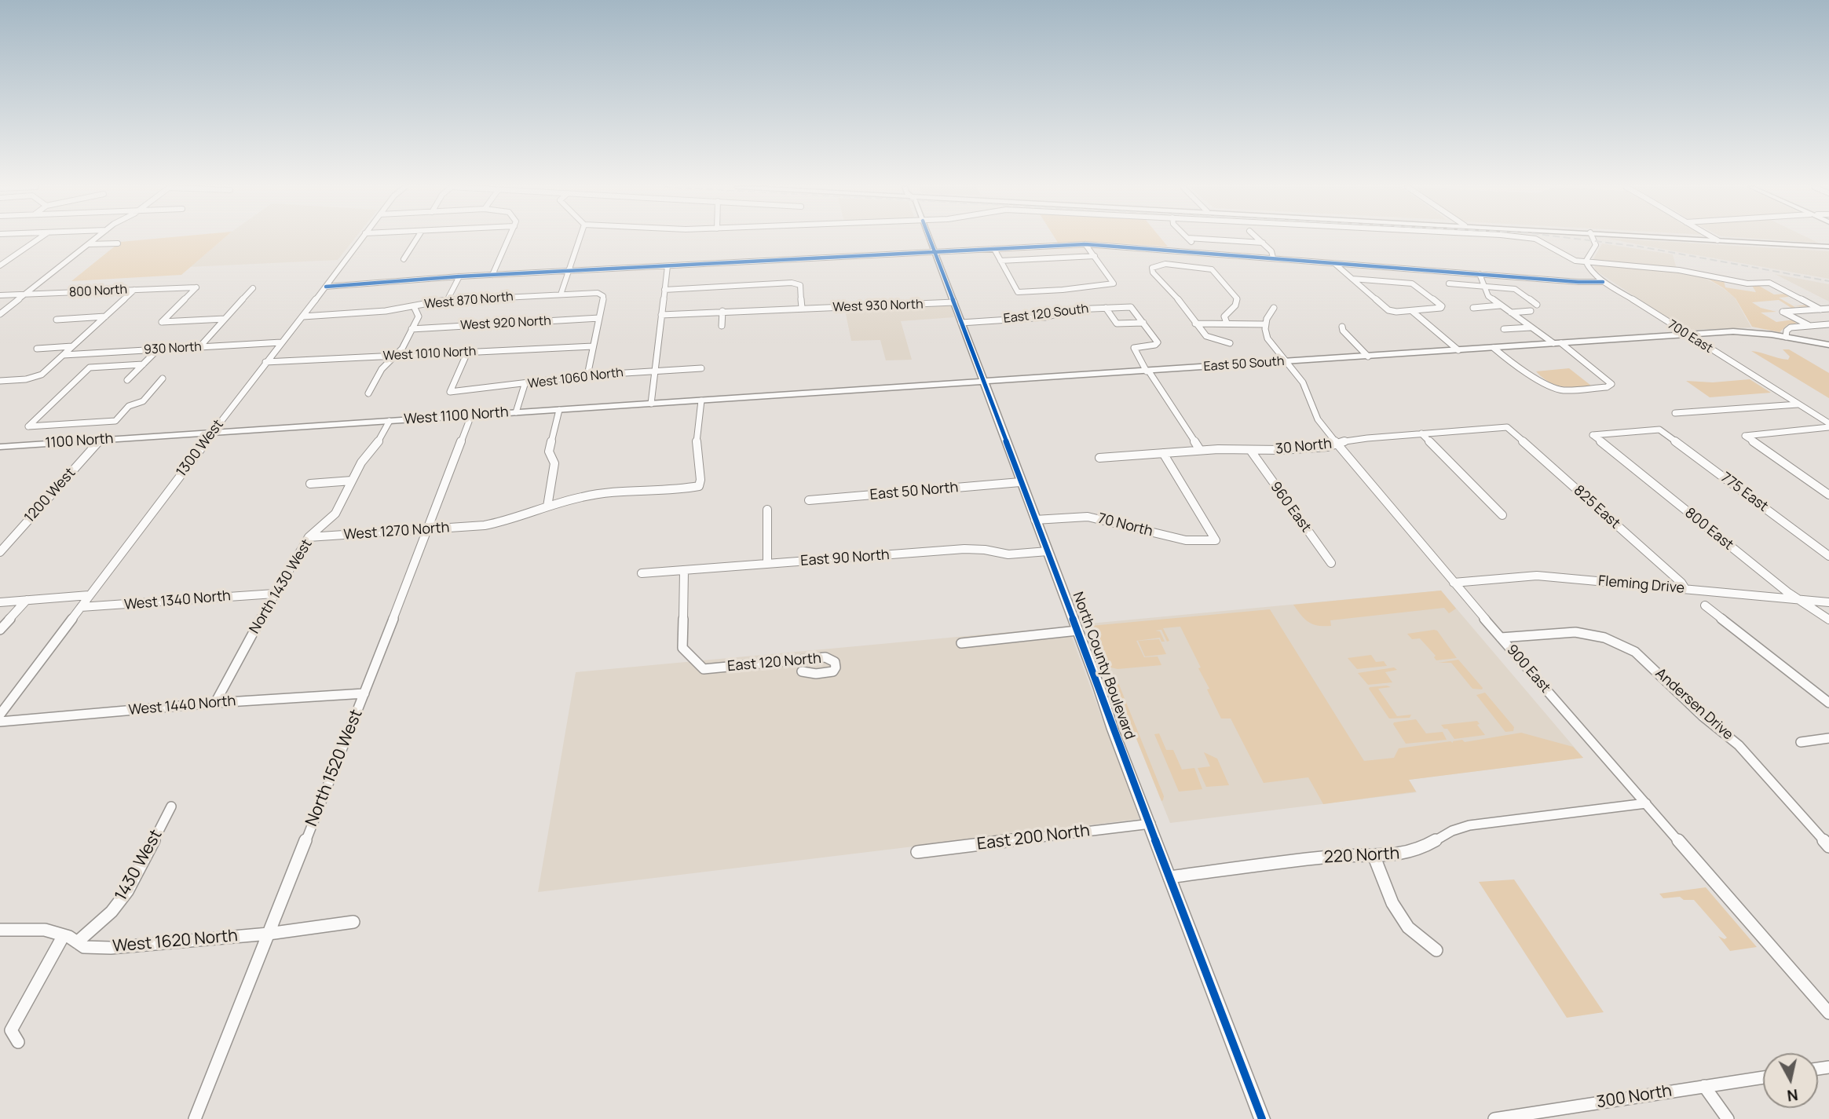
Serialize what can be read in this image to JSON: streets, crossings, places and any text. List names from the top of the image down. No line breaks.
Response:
{"streets":{"main road":["East 50 South","West 1100 North","1100 North","North County Boulevard"],"street":["800 North","West 870 North","West 930 North","East 120 South","West 920 North","700 East","930 North","West 1010 North","West 1060 North","30 North","1300 West","East 50 North","775 East","1200 West","960 East","825 East","70 North","800 East","West 1270 North","East 90 North","Fleming Drive","North 1430 West","West 1340 North","East 120 North","900 East","Andersen Drive","West 1440 North","North 1520 West","East 200 North","220 North","1430 West","West 1620 North","300 North"]},"crossings":[["West 870 North","West 920 North"],["West 870 North","1300 West"],["West 930 North","North County Boulevard"],["East 120 South","North County Boulevard"],["700 East","East 50 South"],["930 North","1300 West"],["West 1010 North","West 1060 North"],["West 1010 North","1300 West"],["East 50 South","West 1100 North"],["East 50 South","North County Boulevard"],["East 50 South","900 East"],["West 1100 North","1100 North"],["West 1100 North","1300 West"],["West 1100 North","West 1270 North"],["West 1100 North","North 1430 West"],["West 1100 North","North 1520 West"],["1100 North","1200 West"],["30 North","960 East"],["30 North","825 East"],["30 North","70 North"],["30 North","900 East"],["1300 West","West 1340 North"],["East 50 North","North County Boulevard"],["775 East","800 East"],["825 East","Fleming Drive"],["70 North","North County Boulevard"],["800 East","Fleming Drive"],["West 1270 North","North 1430 West"],["West 1270 North","North 1520 West"],["East 90 North","East 120 North"],["East 90 North","North County Boulevard"],["Fleming Drive","900 East"],["North 1430 West","West 1340 North"],["North 1430 West","West 1440 North"],["North County Boulevard","East 200 North"],["North County Boulevard","220 North"],["900 East","Andersen Drive"],["900 East","220 North"],["West 1440 North","North 1520 West"],["North 1520 West","West 1620 North"],["1430 West","West 1620 North"]],"north":"bottom"}
